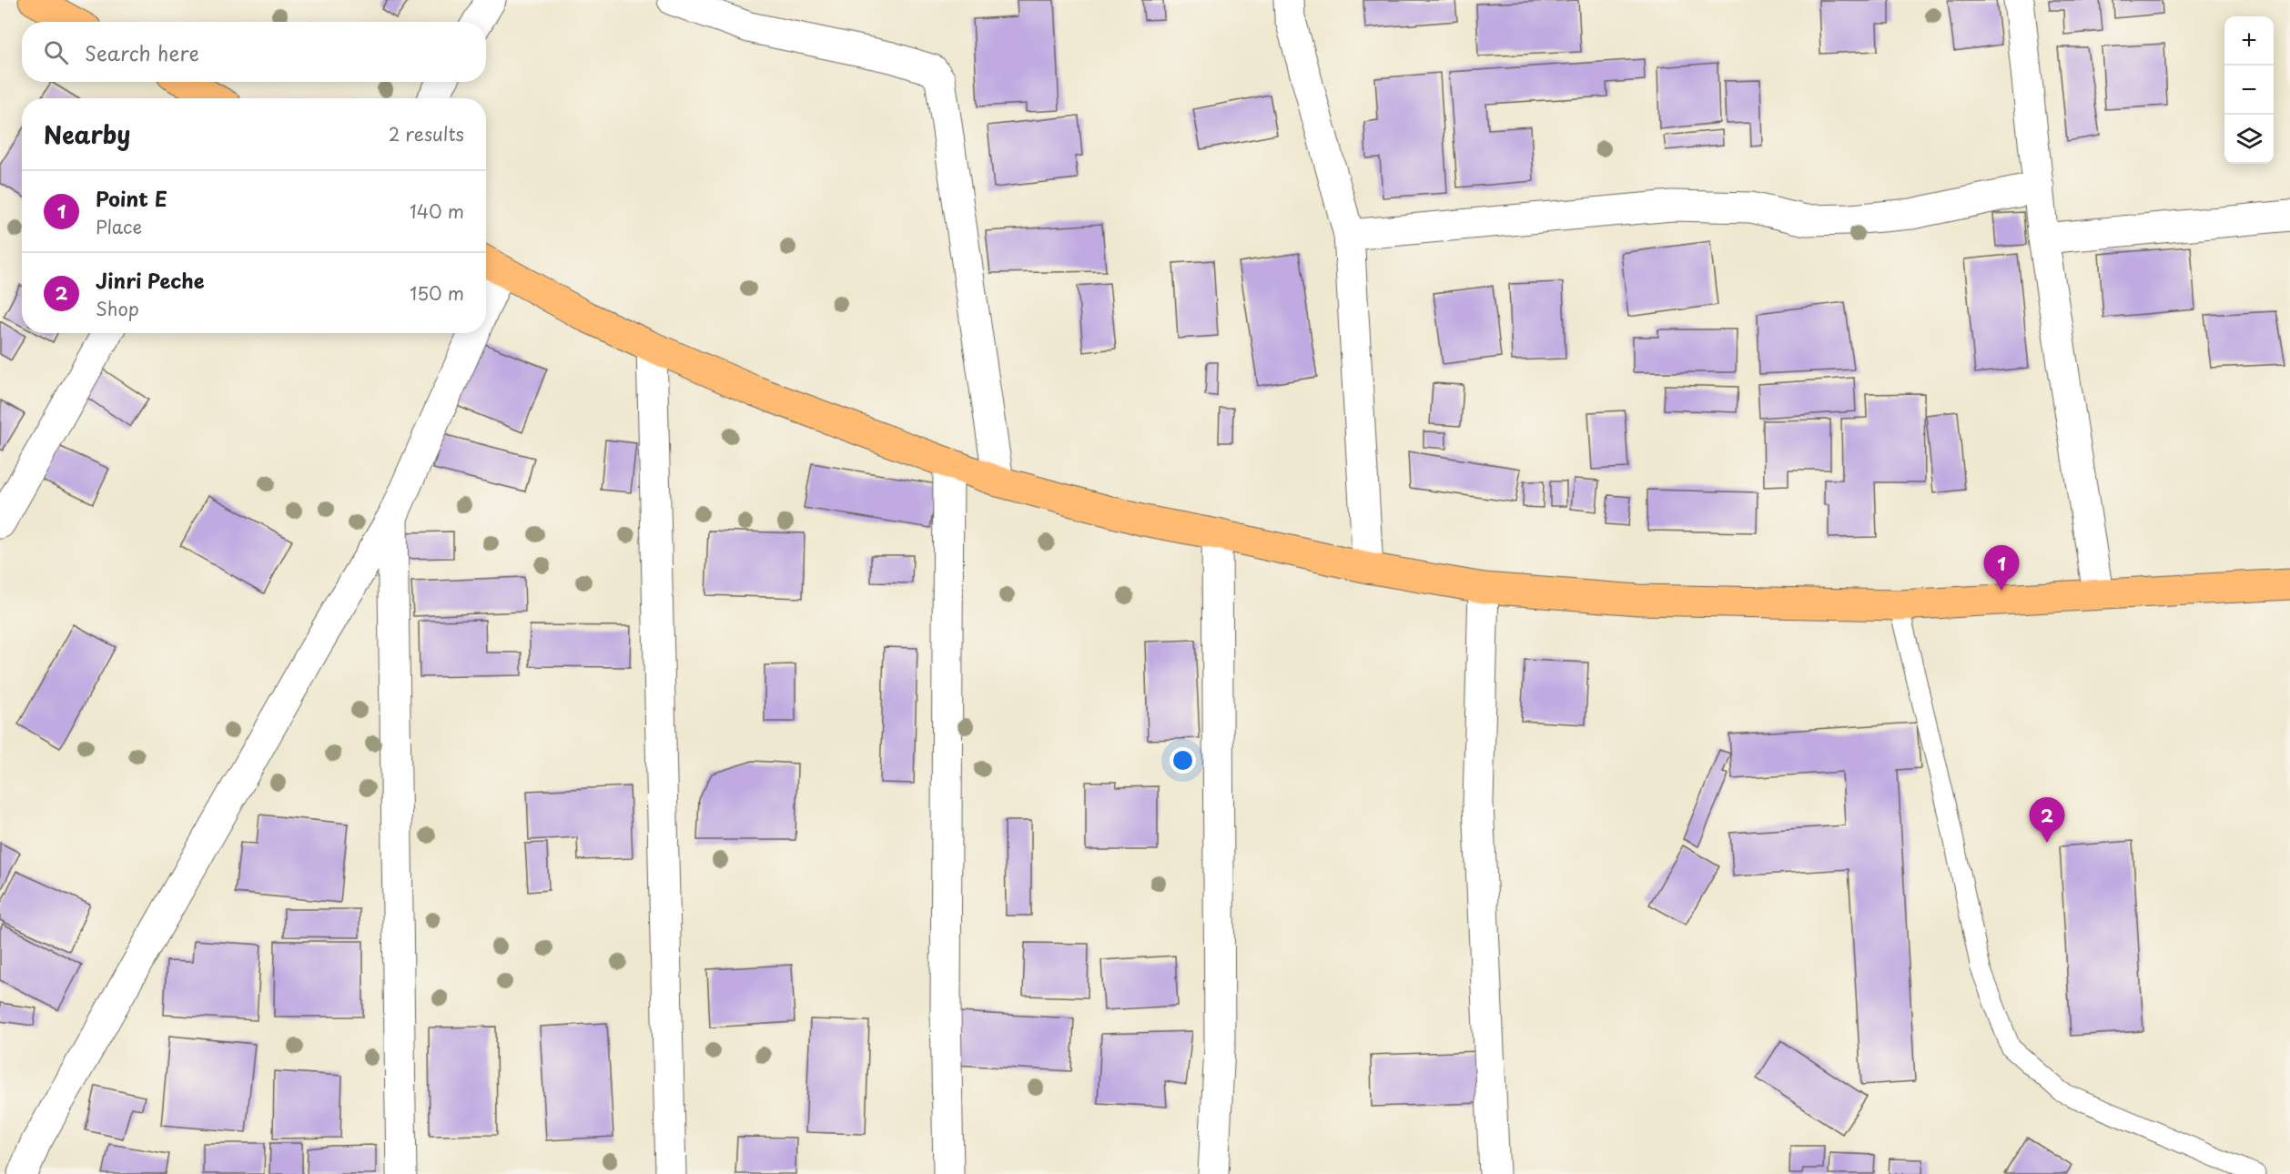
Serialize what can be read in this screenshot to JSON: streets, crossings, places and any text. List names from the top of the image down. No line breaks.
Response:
{"page":{"map_buttons":["+","−"],"search":"Search here","heading":["Nearby","2 results"],"list":[{"mark":"1","name":"Point E","note":"Place","value":"140 m"},{"mark":"2","name":"Jinri Peche","note":"Shop","value":"150 m"}],"pins":["1","2"]}}
